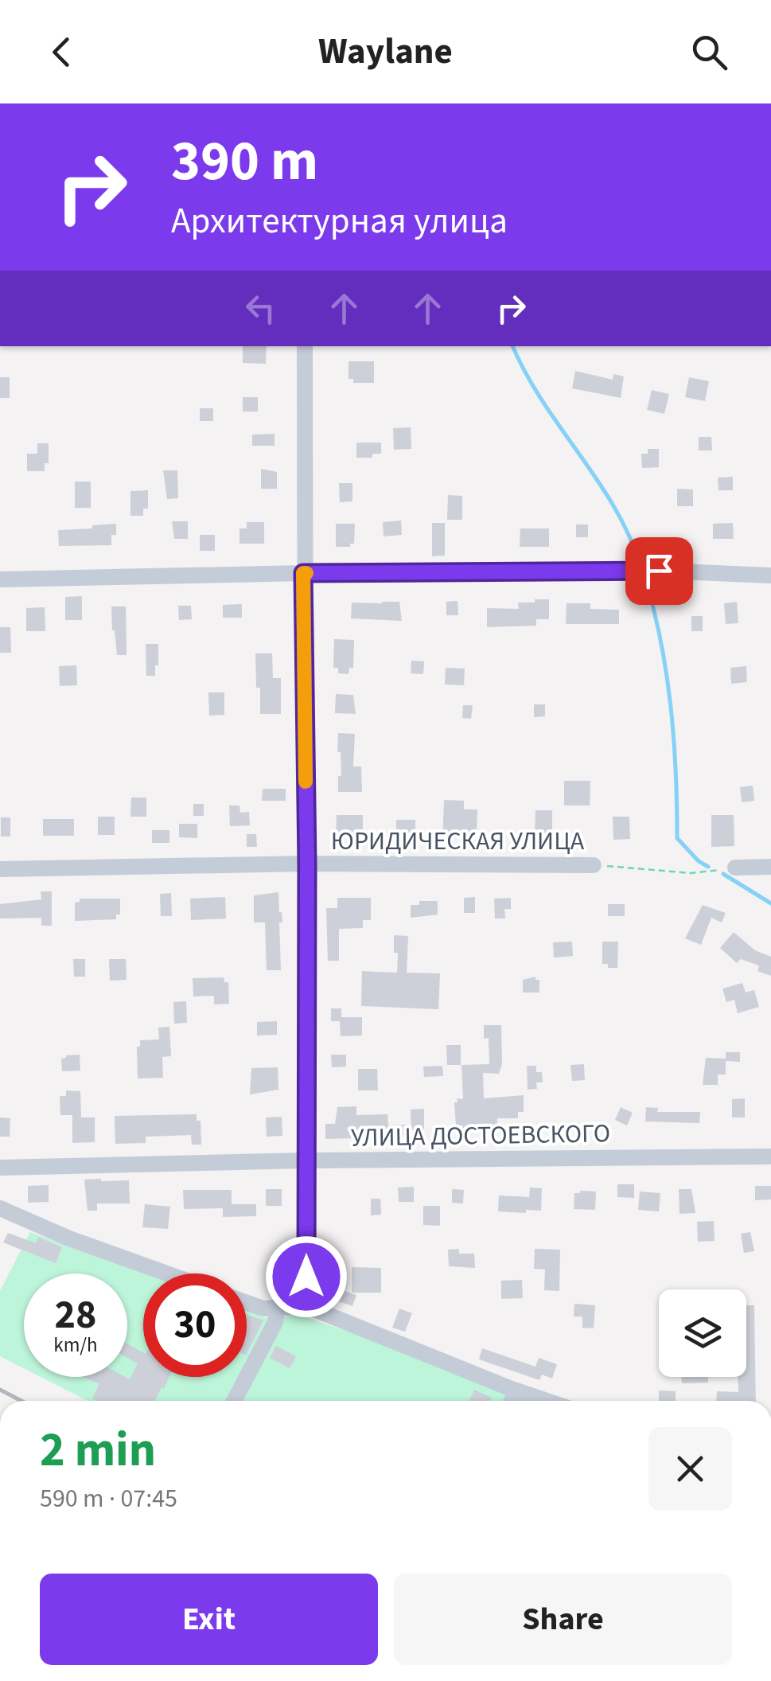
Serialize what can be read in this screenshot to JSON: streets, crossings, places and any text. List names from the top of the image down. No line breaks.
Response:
{"streets":{"street":["ЮРИДИЧЕСКАЯ УЛИЦА","УЛИЦА ДОСТОЕВСКОГО"]},"page":{"header":"Waylane","turn":["390 m","Архитектурная улица"],"speed":"28 km/h","limit":"30","heading":["2 min","590 m · 07:45"],"buttons":["Exit","Share"]}}
